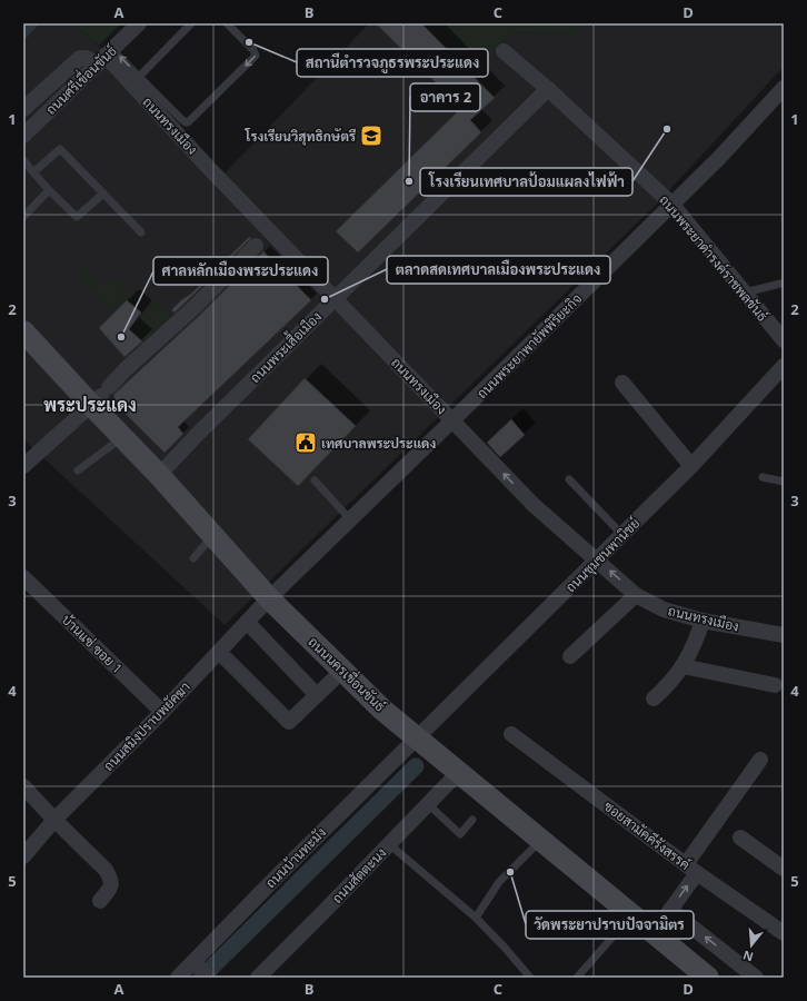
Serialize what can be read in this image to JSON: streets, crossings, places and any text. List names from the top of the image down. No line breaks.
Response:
{"streets":{"main road":["ถนนนครเขื่อนขันธ์"],"street":["ถนนศรีเขื่อนขันธ์","ถนนทรงเมือง","ถนนพระยาดำรงค์ราชพลขันธ์","ถนนพระยาพายัพพิริยะกิจ","ถนนพระเสื้อเมือง","ถนนชุมชนพานิชย์","บ้านแซ่ ซอย 1","ถนนสมิงปราบพยัคฆา","ซอยสามัคคีรังสรรค์","ถนนบ้านทะมัง","ถนนสัตตะนง"]},"crossings":[["ถนนศรีเขื่อนขันธ์","ถนนทรงเมือง"],["ถนนทรงเมือง","ถนนพระยาพายัพพิริยะกิจ"],["ถนนทรงเมือง","ถนนพระเสื้อเมือง"],["ถนนทรงเมือง","ถนนชุมชนพานิชย์"],["ถนนพระยาดำรงค์ราชพลขันธ์","ถนนพระยาพายัพพิริยะกิจ"],["ถนนพระยาดำรงค์ราชพลขันธ์","ถนนพระเสื้อเมือง"],["ถนนพระยาพายัพพิริยะกิจ","ถนนนครเขื่อนขันธ์"],["ถนนพระยาพายัพพิริยะกิจ","ถนนสมิงปราบพยัคฆา"],["ถนนพระเสื้อเมือง","ถนนนครเขื่อนขันธ์"],["ถนนชุมชนพานิชย์","ถนนนครเขื่อนขันธ์"],["ถนนชุมชนพานิชย์","ถนนบ้านทะมัง"],["บ้านแซ่ ซอย 1","ถนนสมิงปราบพยัคฆา"],["ถนนนครเขื่อนขันธ์","ถนนสมิงปราบพยัคฆา"],["ถนนนครเขื่อนขันธ์","ถนนบ้านทะมัง"],["ถนนนครเขื่อนขันธ์","ถนนสัตตะนง"]],"districts":["พระประแดง"],"places":{"other":["สถานีตำรวจภูธรพระประแดง","โรงเรียนเทศบาลป้อมแผลงไฟฟ้า","อาคาร 2","ตลาดสดเทศบาลเมืองพระประแดง","ศาลหลักเมืองพระประแดง","วัดพระยาปราบปัจจามิตร"],"school or university":["โรงเรียนวิสุทธิกษัตรี"],"public building":["เทศบาลพระประแดง"]},"north":"bottom","grid":{"columns":["A","B","C","D"],"rows":["1","2","3","4","5"]}}
